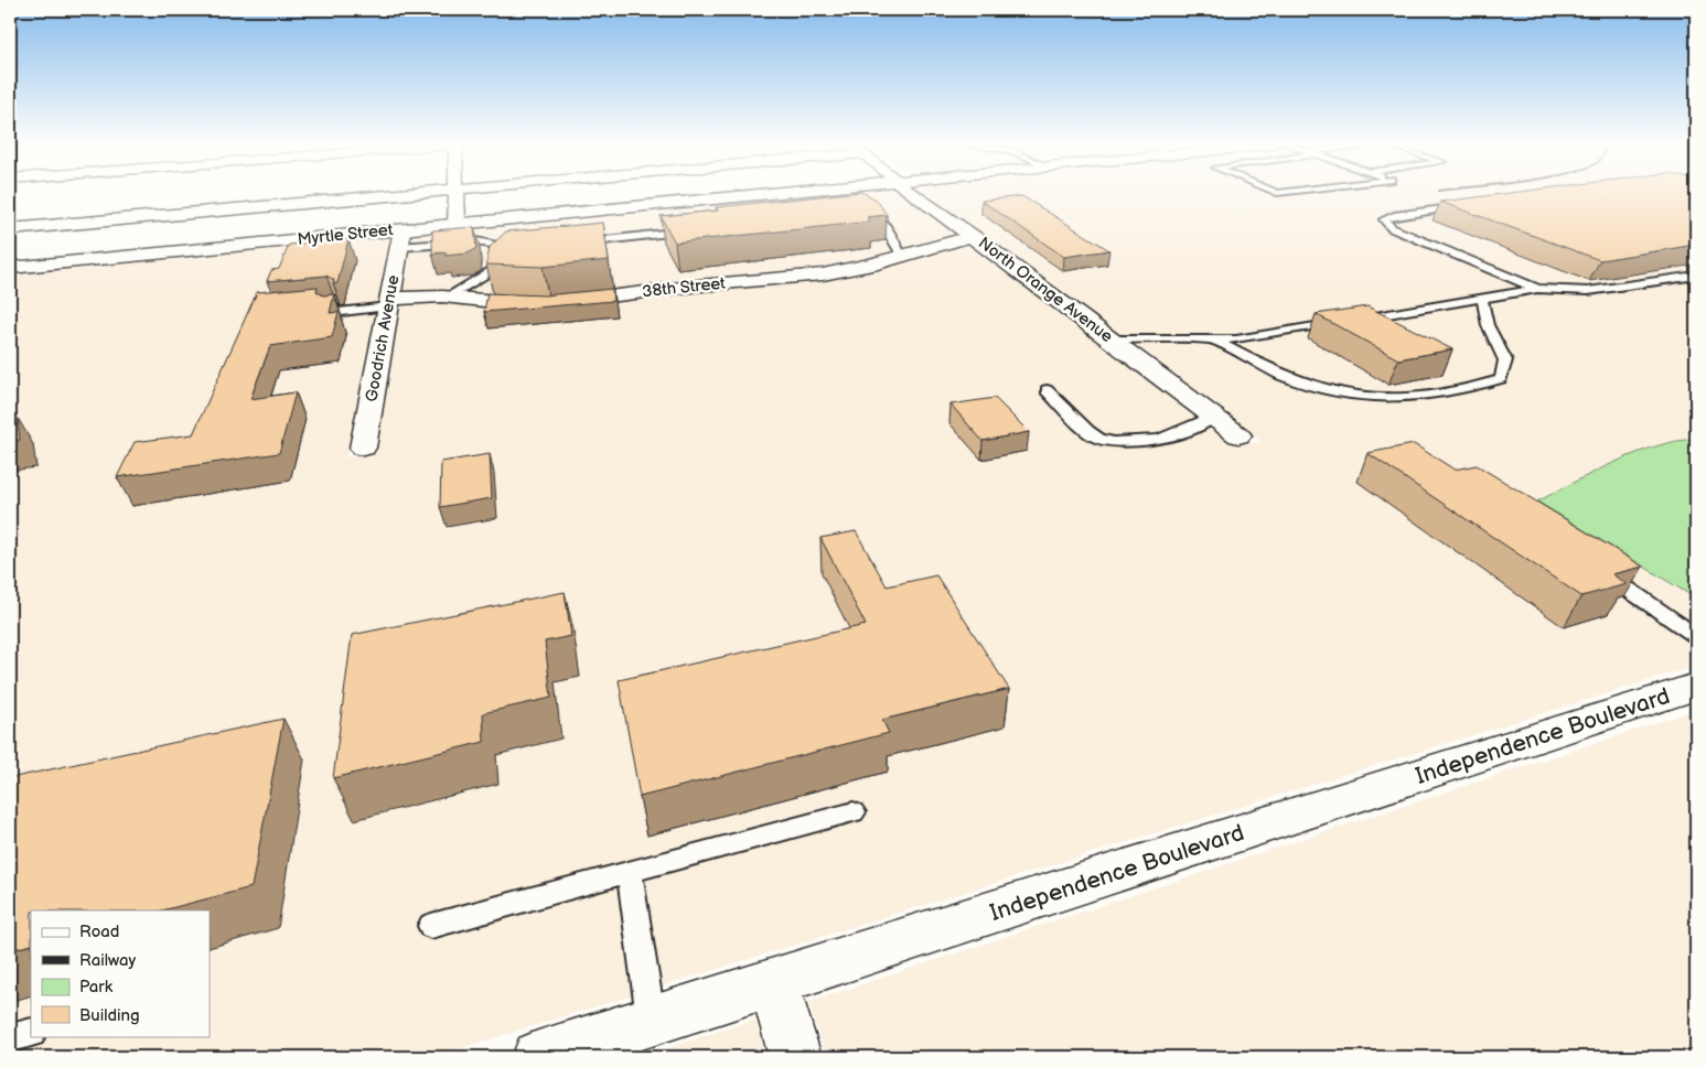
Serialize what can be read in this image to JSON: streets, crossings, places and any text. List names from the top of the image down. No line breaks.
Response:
{"streets":{"street":["Myrtle Street","38th Street","North Orange Avenue","Goodrich Avenue","Independence Boulevard"]},"crossings":[["Myrtle Street","Goodrich Avenue"],["38th Street","North Orange Avenue"],["38th Street","Goodrich Avenue"]],"legend":["Road","Railway","Park","Building"]}
